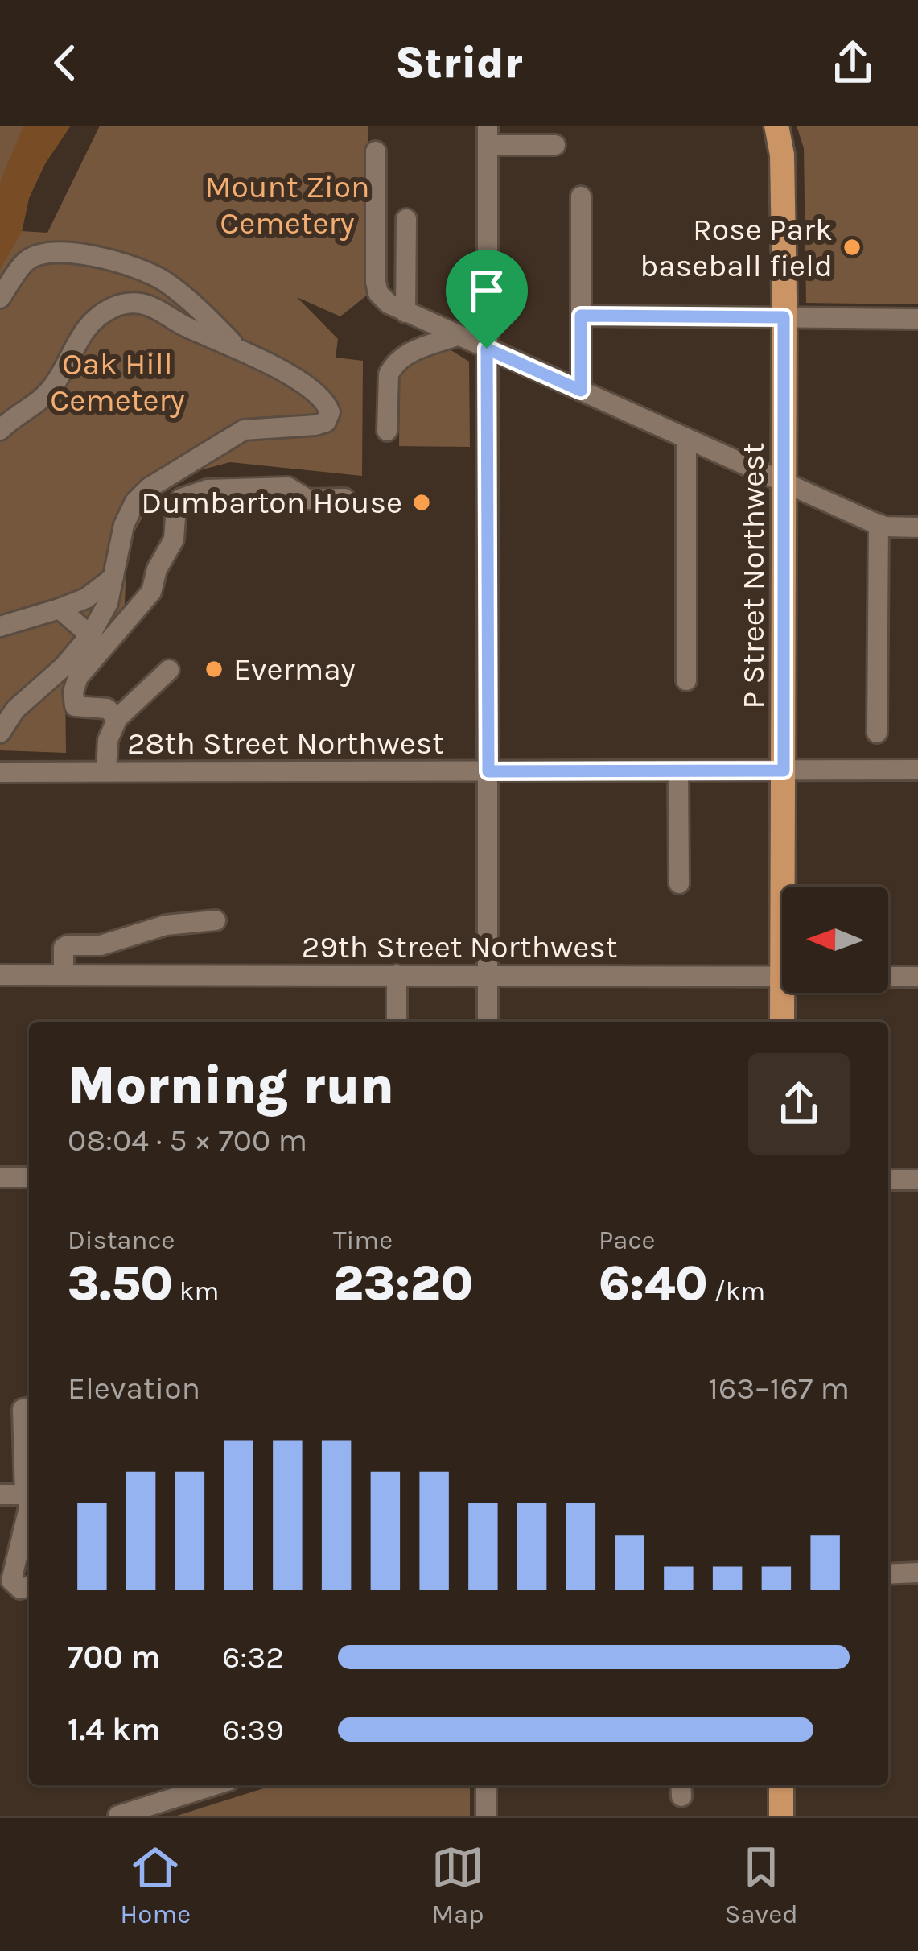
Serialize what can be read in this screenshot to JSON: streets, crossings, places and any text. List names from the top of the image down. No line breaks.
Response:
{"streets":{"main road":["P Street Northwest"],"street":["28th Street Northwest","29th Street Northwest"]},"crossings":[["P Street Northwest","28th Street Northwest"]],"parks":["Mount Zion Cemetery","Oak Hill Cemetery"],"places":["Rose Park baseball field","Dumbarton House","Evermay"],"north":"left","page":{"header":"Stridr","heading":["Morning run","08:04 · 5 × 700 m"],"stats":[["Distance","3.50 km"],["Time","23:20"],["Pace","6:40 /km"]],"chart":["Elevation","163–167 m"],"list":[{"name":"700 m","note":"6:32"},{"name":"1.4 km","note":"6:39"}],"tabs":["Home","Map","Saved"]}}
